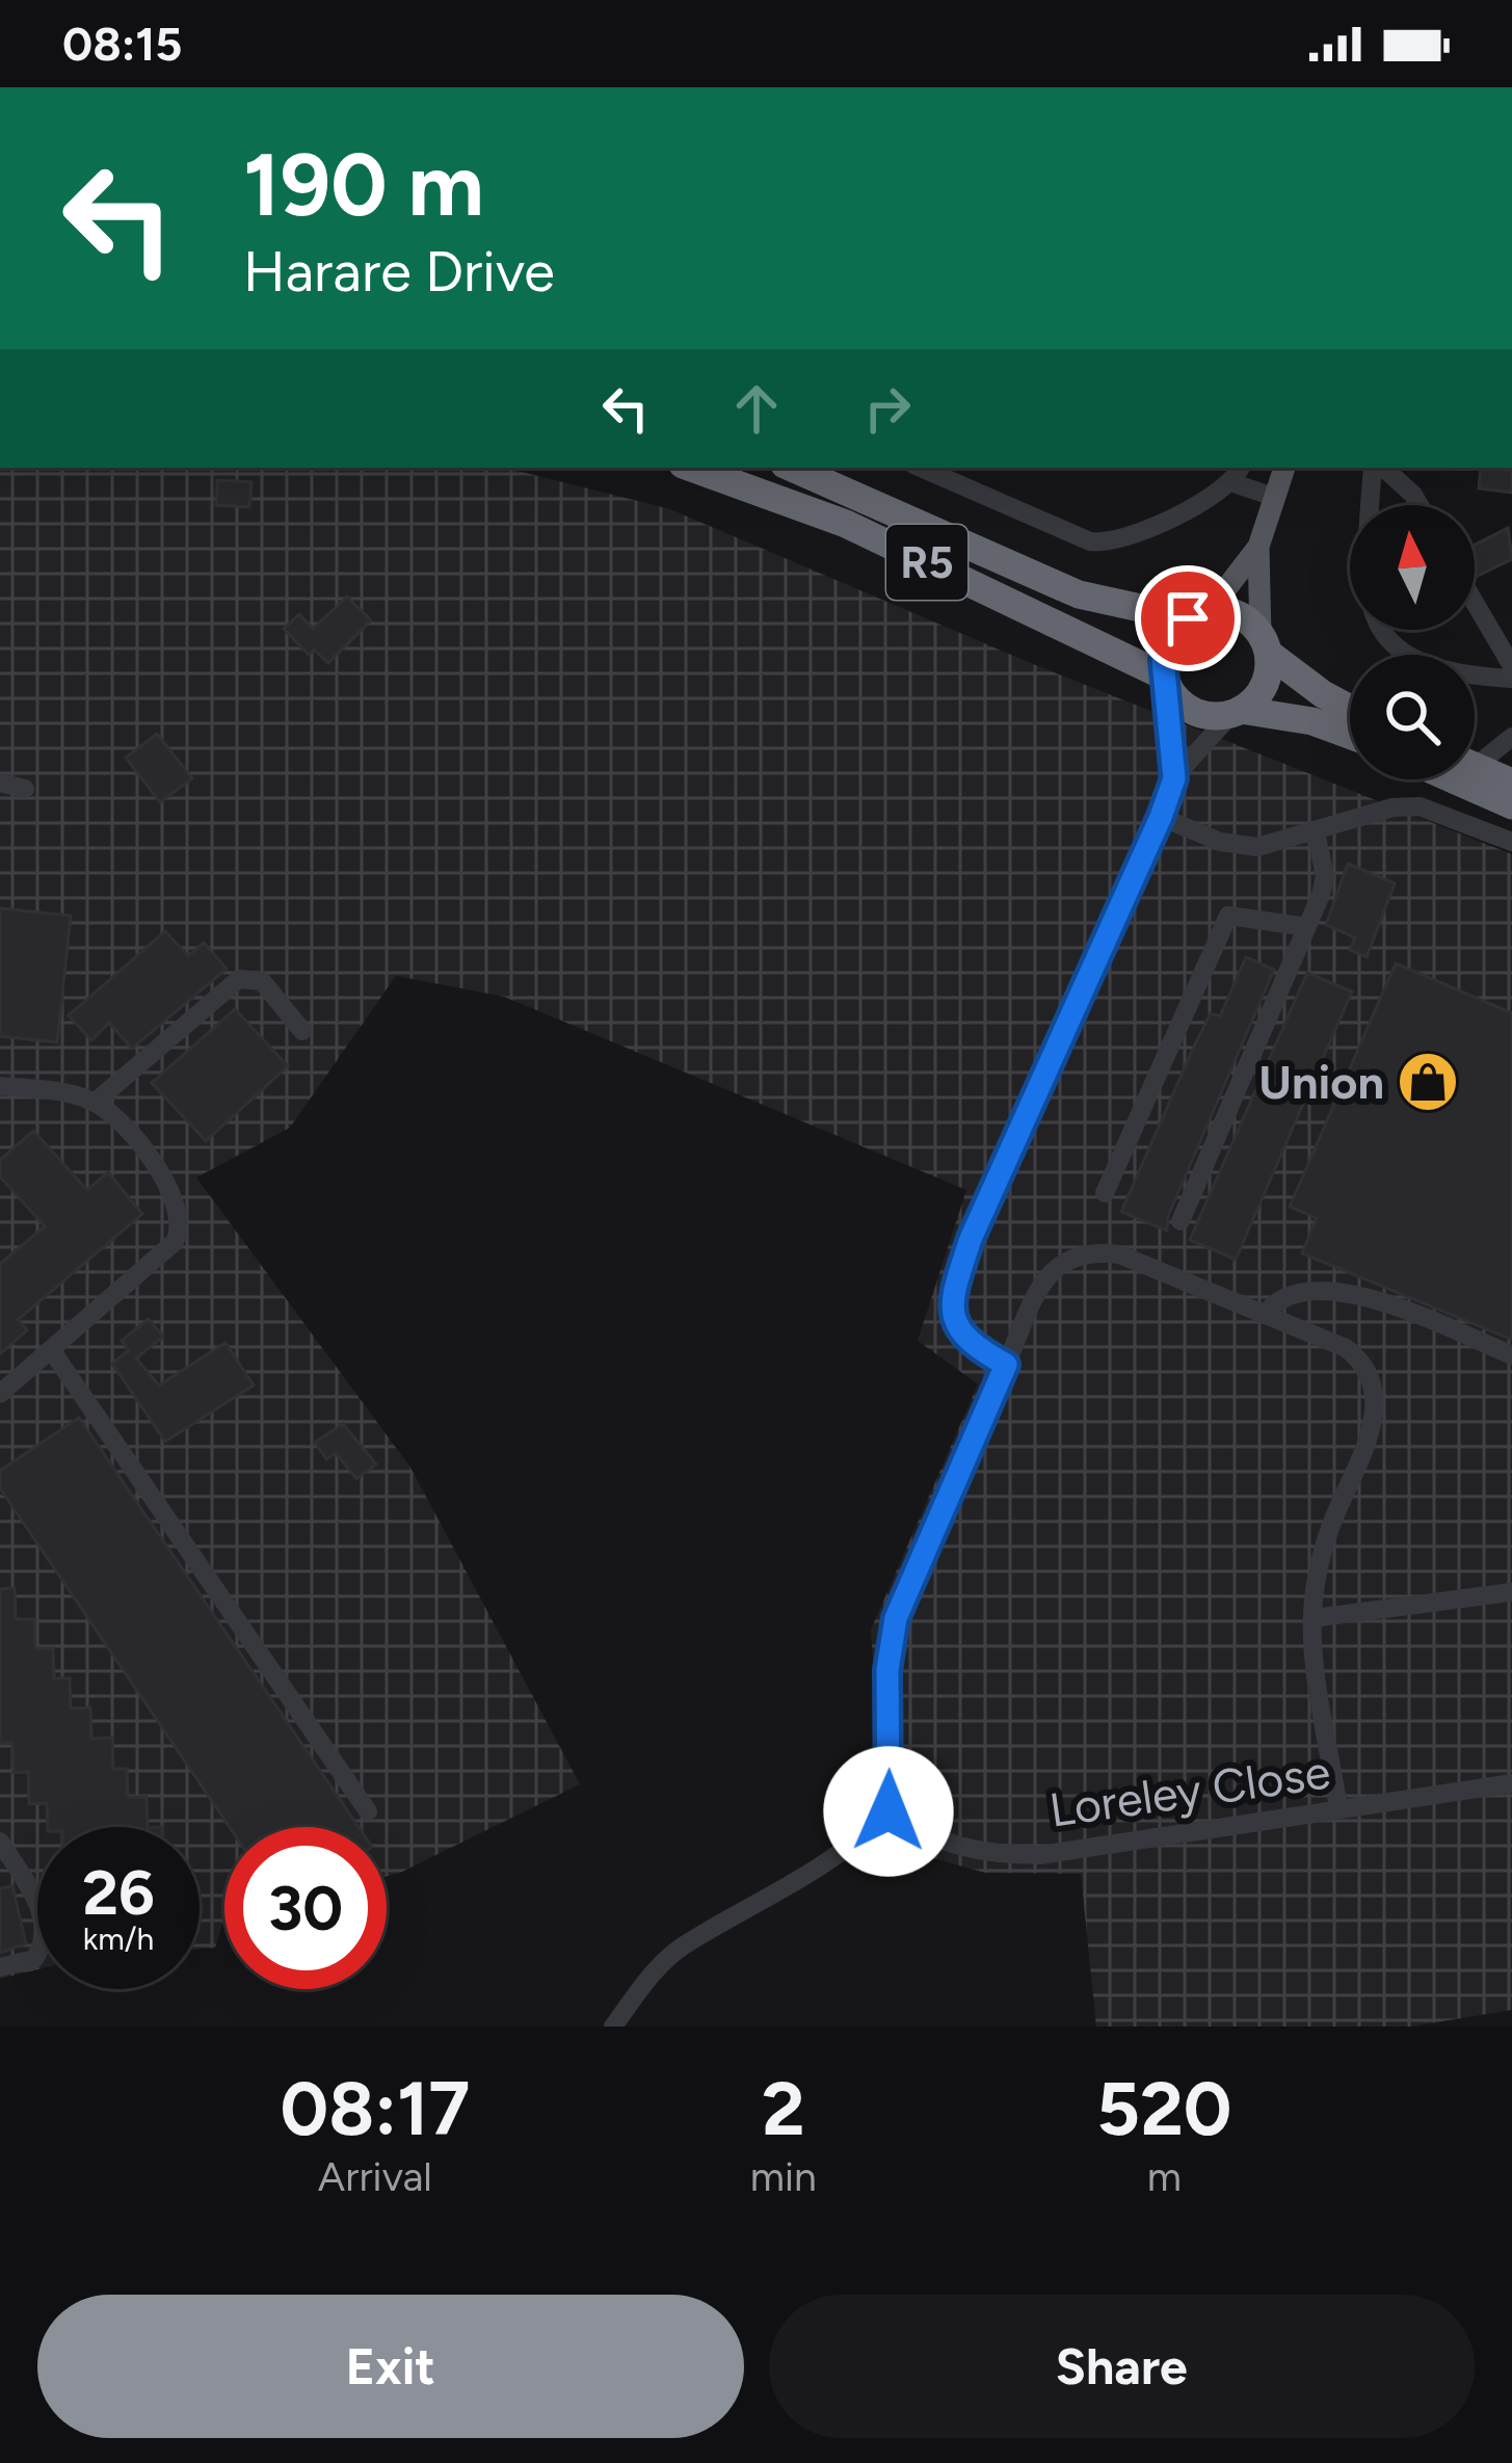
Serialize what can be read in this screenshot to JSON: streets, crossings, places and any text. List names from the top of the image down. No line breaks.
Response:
{"streets":{"highway":["R5"],"street":["Loreley Close"]},"places":{"shop":["Union"]},"north":"top","page":{"status":"08:15","turn":["190 m","Harare Drive"],"speed":"26 km/h","limit":"30","eta":["08:17","Arrival","2","min","520","m"],"buttons":["Exit","Share"]}}
